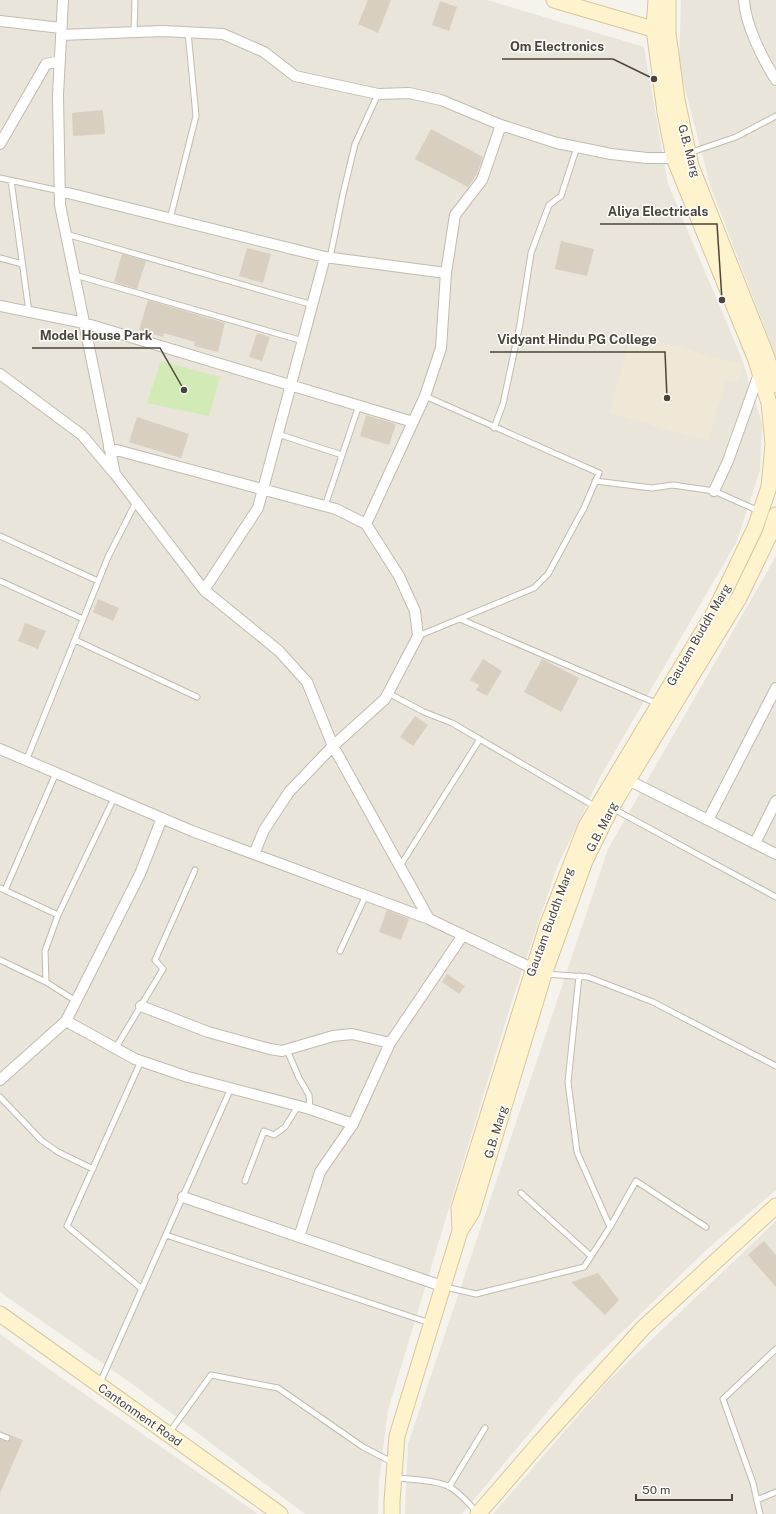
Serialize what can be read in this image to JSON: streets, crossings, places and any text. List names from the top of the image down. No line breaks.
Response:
{"streets":{"street":["G.B. Marg","Gautam Buddh Marg","Cantonment Road"]},"crossings":[["G.B. Marg","Gautam Buddh Marg"]],"places":["Om Electronics","Aliya Electricals","Model House Park","Vidyant Hindu PG College"],"scale_bar":"50 m"}
